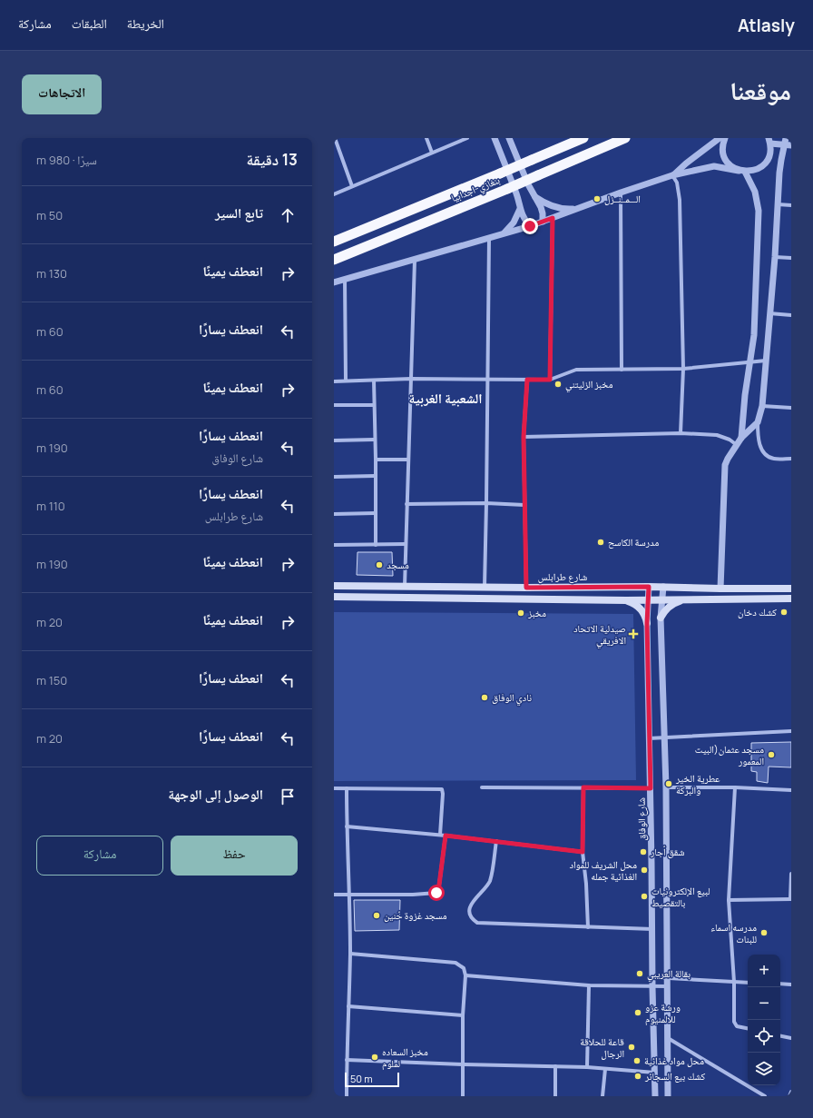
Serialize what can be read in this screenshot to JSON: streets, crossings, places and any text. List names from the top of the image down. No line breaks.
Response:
{"streets":{"highway":["بنغازي-اجدابيا"],"main road":["شارع طرابلس"],"street":["شارع الوفاق"]},"crossings":[["شارع طرابلس","شارع الوفاق"]],"districts":["الشعبية الغربية"],"places":{"other":["الـــمــنــزل","مخبز الزليتني","مدرسة الكاسح","مسجد","كشك دخان","مخبز","نادي الوفاق","مسجد عثمان(البيت المعمور","عطرية الخير والبركة","شقق أجار","محل الشريف للمواد الغذائية جمله","لبيع الإلكترونيات بالتقصيط","مسجد غزوة حُنين","مدرسه اسماء للبنات","بقالة العريبي","ورشة عزو للالمنيوم","قاعة للحلاقة الرجال","مخبز السعاده لملوم","محل مواد غذائية","كشك بيع السجائر"],"health":["صيدلية الاتحاد الافريقي"]},"scale_bar":"50 m","page":{"header":"Atlasly","nav":["الخريطة","الطبقات","مشاركة"],"title":"موقعنا","buttons":["الاتجاهات",["حفظ","مشاركة"]],"heading":["13 دقيقة","سيرًا · 980 m"],"list":[["تابع السير","50 m"],["انعطف يمينًا","130 m"],["انعطف يسارًا","60 m"],["انعطف يمينًا","60 m"],["انعطف يسارًا","شارع الوفاق","190 m"],["انعطف يسارًا","شارع طرابلس","110 m"],["انعطف يمينًا","190 m"],["انعطف يمينًا","20 m"],["انعطف يسارًا","150 m"],["انعطف يسارًا","20 m"],"الوصول إلى الوجهة"],"map_buttons":["+","−"],"scale":"50 m"}}
